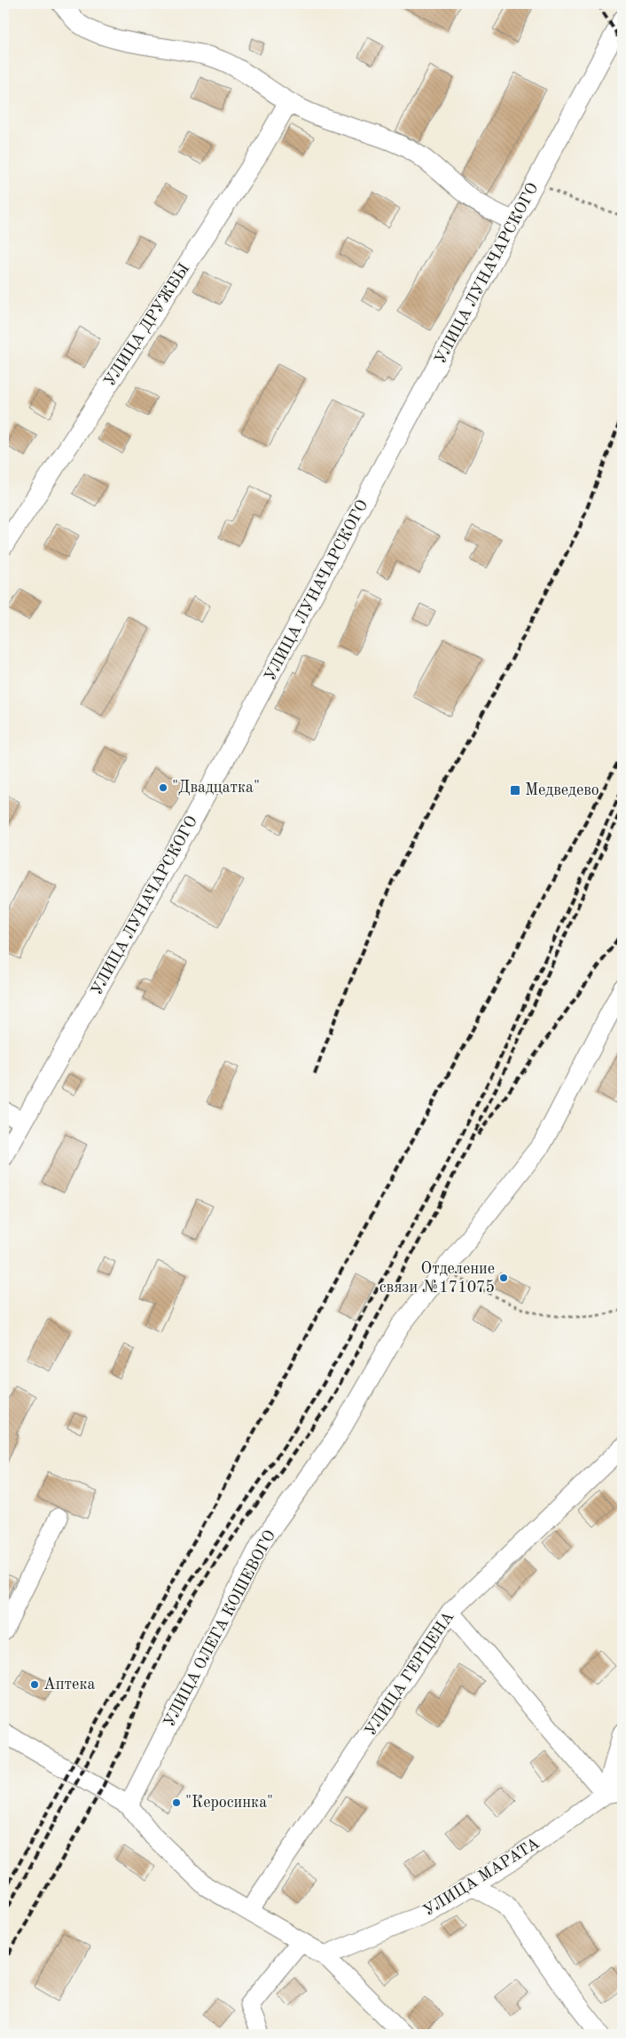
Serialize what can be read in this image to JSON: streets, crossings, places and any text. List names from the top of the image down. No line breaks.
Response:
{"streets":{"street":["УЛИЦА ЛУНАЧАРСКОГО","УЛИЦА ДРУЖБЫ","УЛИЦА ОЛЕГА КОШЕВОГО","УЛИЦА ГЕРЦЕНА","УЛИЦА МАРАТА"]},"places":{"other":["\"Двадцатка\"","Отделение связи №171075","Аптека","\"Керосинка\""],"transit":["Медведево"]}}
